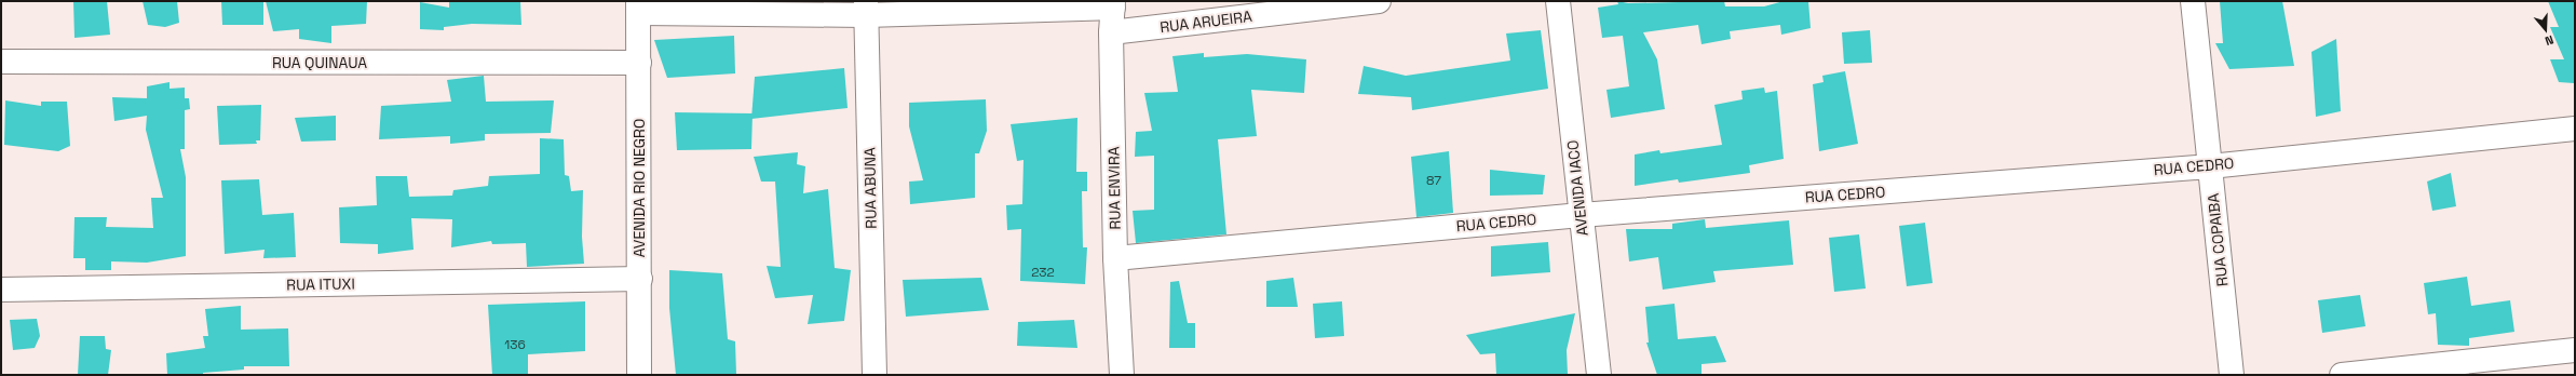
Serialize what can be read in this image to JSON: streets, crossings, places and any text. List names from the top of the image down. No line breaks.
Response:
{"streets":{"street":["RUA ARUEIRA","RUA QUINAUA","RUA CEDRO","AVENIDA RIO NEGRO","RUA ABUNA","RUA ENVIRA","AVENIDA IACO","RUA COPAIBA","RUA ITUXI"]},"crossings":[["RUA ARUEIRA","RUA ENVIRA"],["RUA QUINAUA","AVENIDA RIO NEGRO"],["RUA CEDRO","RUA ENVIRA"],["RUA CEDRO","AVENIDA IACO"],["RUA CEDRO","RUA COPAIBA"],["AVENIDA RIO NEGRO","RUA ITUXI"]],"house_numbers":["87","232","136"],"north":"bottom"}
